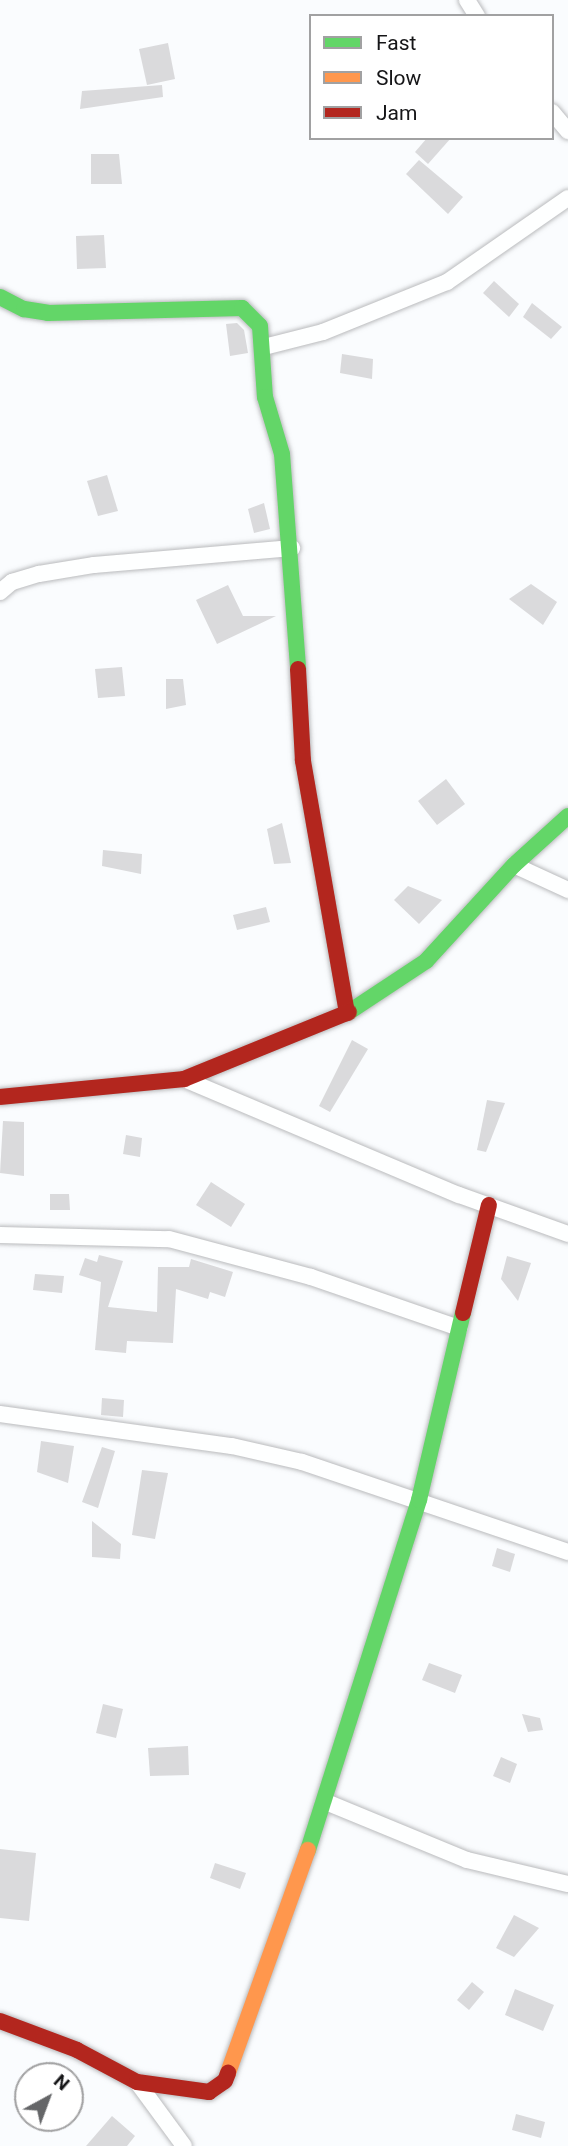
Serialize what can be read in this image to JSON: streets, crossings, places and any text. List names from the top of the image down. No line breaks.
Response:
{"legend":["Fast","Slow","Jam"],"north":"top right"}
